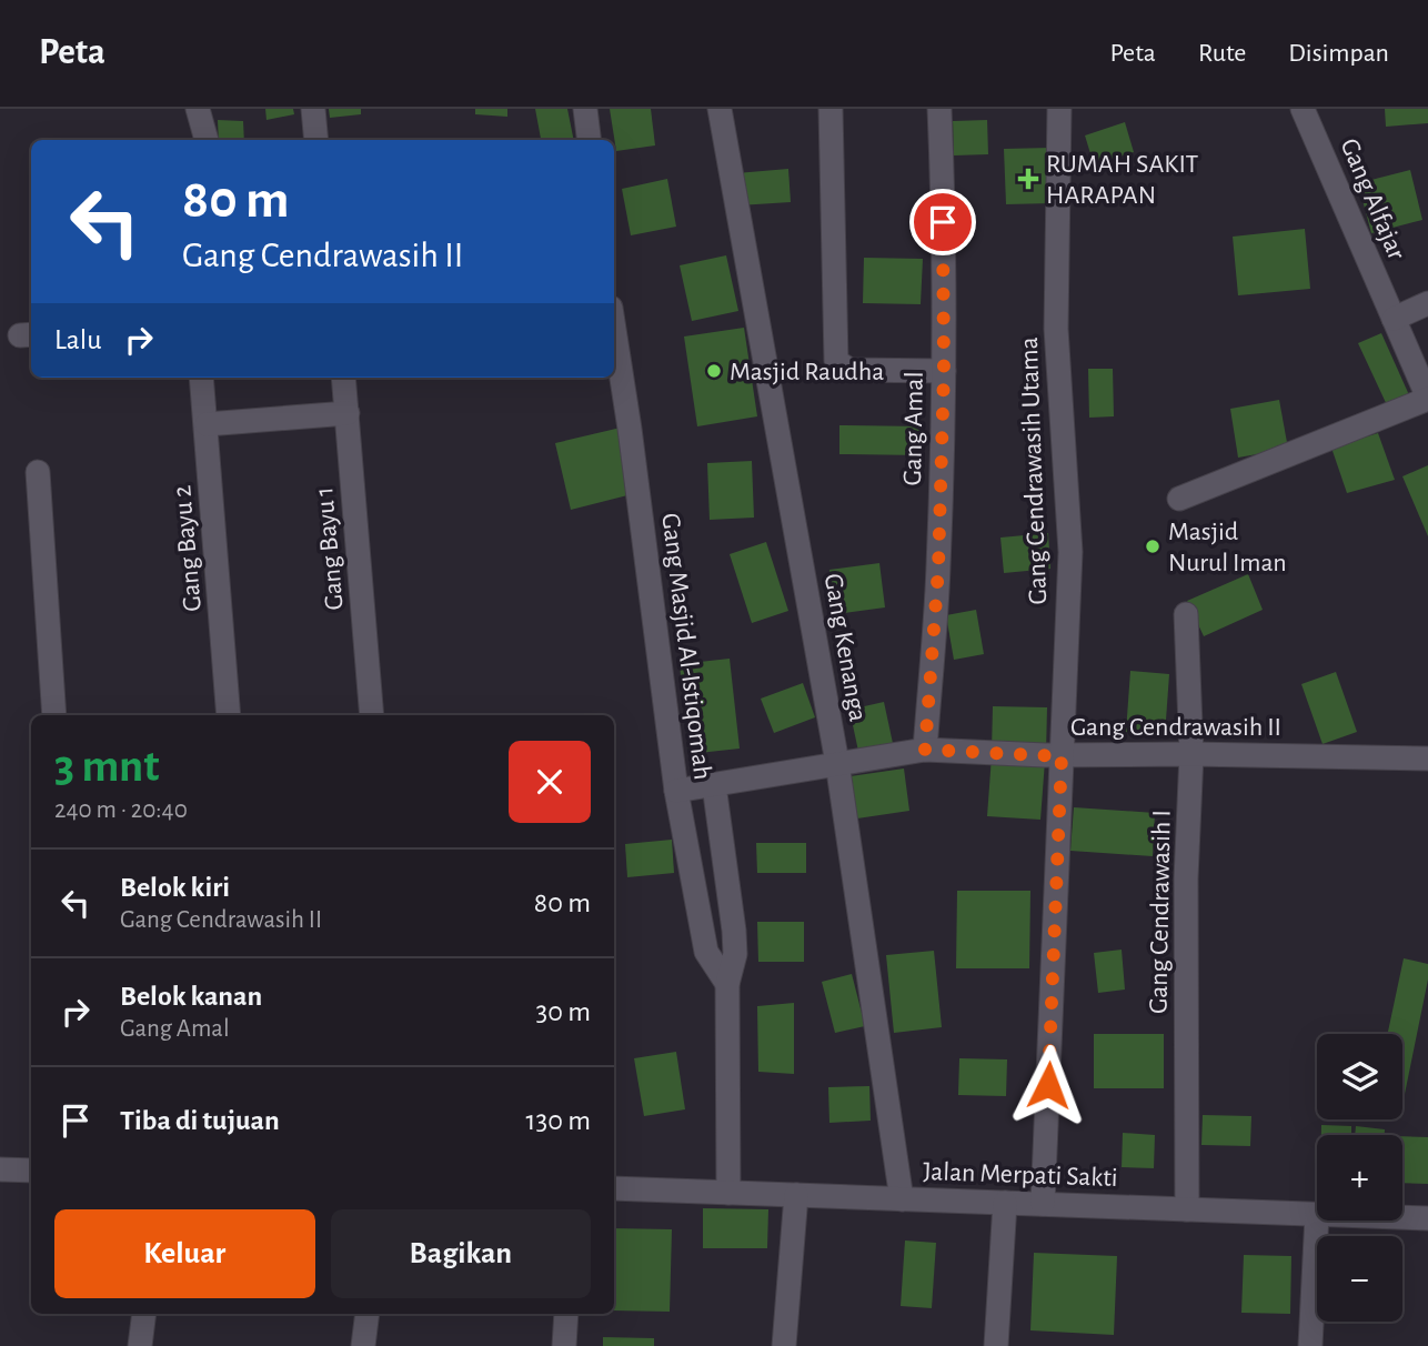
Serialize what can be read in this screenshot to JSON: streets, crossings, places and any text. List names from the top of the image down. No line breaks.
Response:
{"streets":{"street":["Gang Alfajar","Gang Amal","Gang Cendrawasih Utama","Gang Bayu 2","Gang Bayu 1","Gang Masjid Al-Istiqomah","Gang Kenanga","Gang Cendrawasih II","Gang Cendrawasih I","Jalan Merpati Sakti"]},"crossings":[["Gang Amal","Gang Cendrawasih II"],["Gang Cendrawasih Utama","Gang Cendrawasih II"],["Gang Cendrawasih Utama","Jalan Merpati Sakti"],["Gang Masjid Al-Istiqomah","Gang Cendrawasih II"],["Gang Masjid Al-Istiqomah","Jalan Merpati Sakti"],["Gang Kenanga","Gang Cendrawasih II"],["Gang Kenanga","Jalan Merpati Sakti"],["Gang Cendrawasih II","Gang Cendrawasih I"],["Gang Cendrawasih I","Jalan Merpati Sakti"]],"places":{"health":["RUMAH SAKIT HARAPAN"],"other":["Masjid Raudha","Masjid Nurul Iman"]},"page":{"header":"Peta","nav":["Peta","Rute","Disimpan"],"turn":["80 m","Gang Cendrawasih II"],"then":"Lalu","heading":["3 mnt","240 m · 20:40"],"list":[{"name":"Belok kiri","note":"Gang Cendrawasih II","value":"80 m"},{"name":"Belok kanan","note":"Gang Amal","value":"30 m"},{"name":"Tiba di tujuan","value":"130 m"}],"map_buttons":["+","−"],"buttons":["Keluar","Bagikan"]}}
